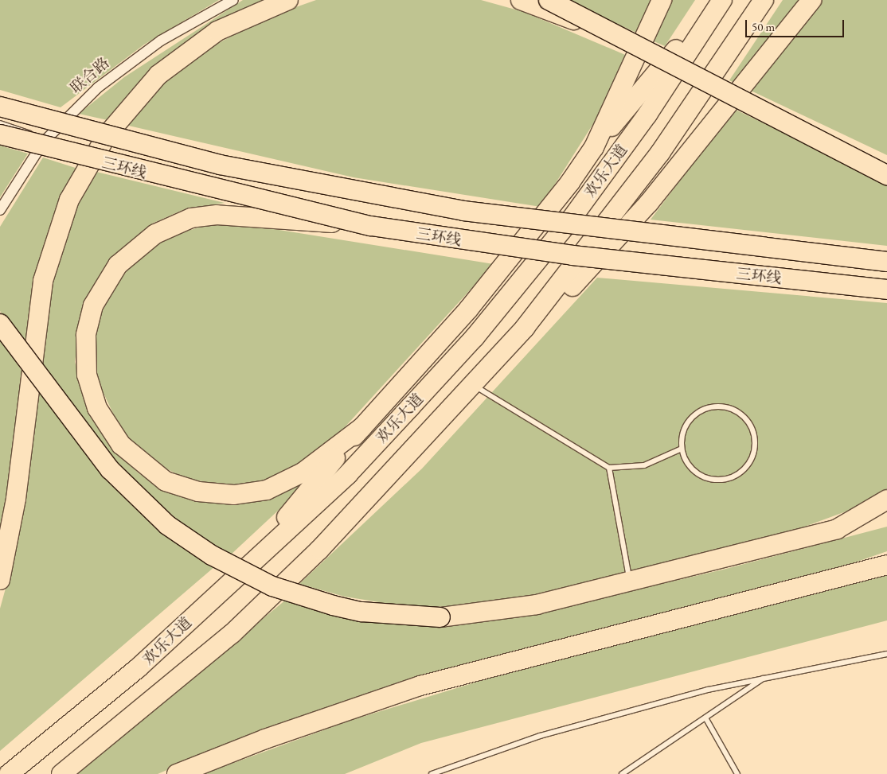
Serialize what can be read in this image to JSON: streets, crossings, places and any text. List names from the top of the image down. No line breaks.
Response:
{"streets":{"highway":["三环线","欢乐大道"],"street":["联合路"]},"scale_bar":"50 m"}
